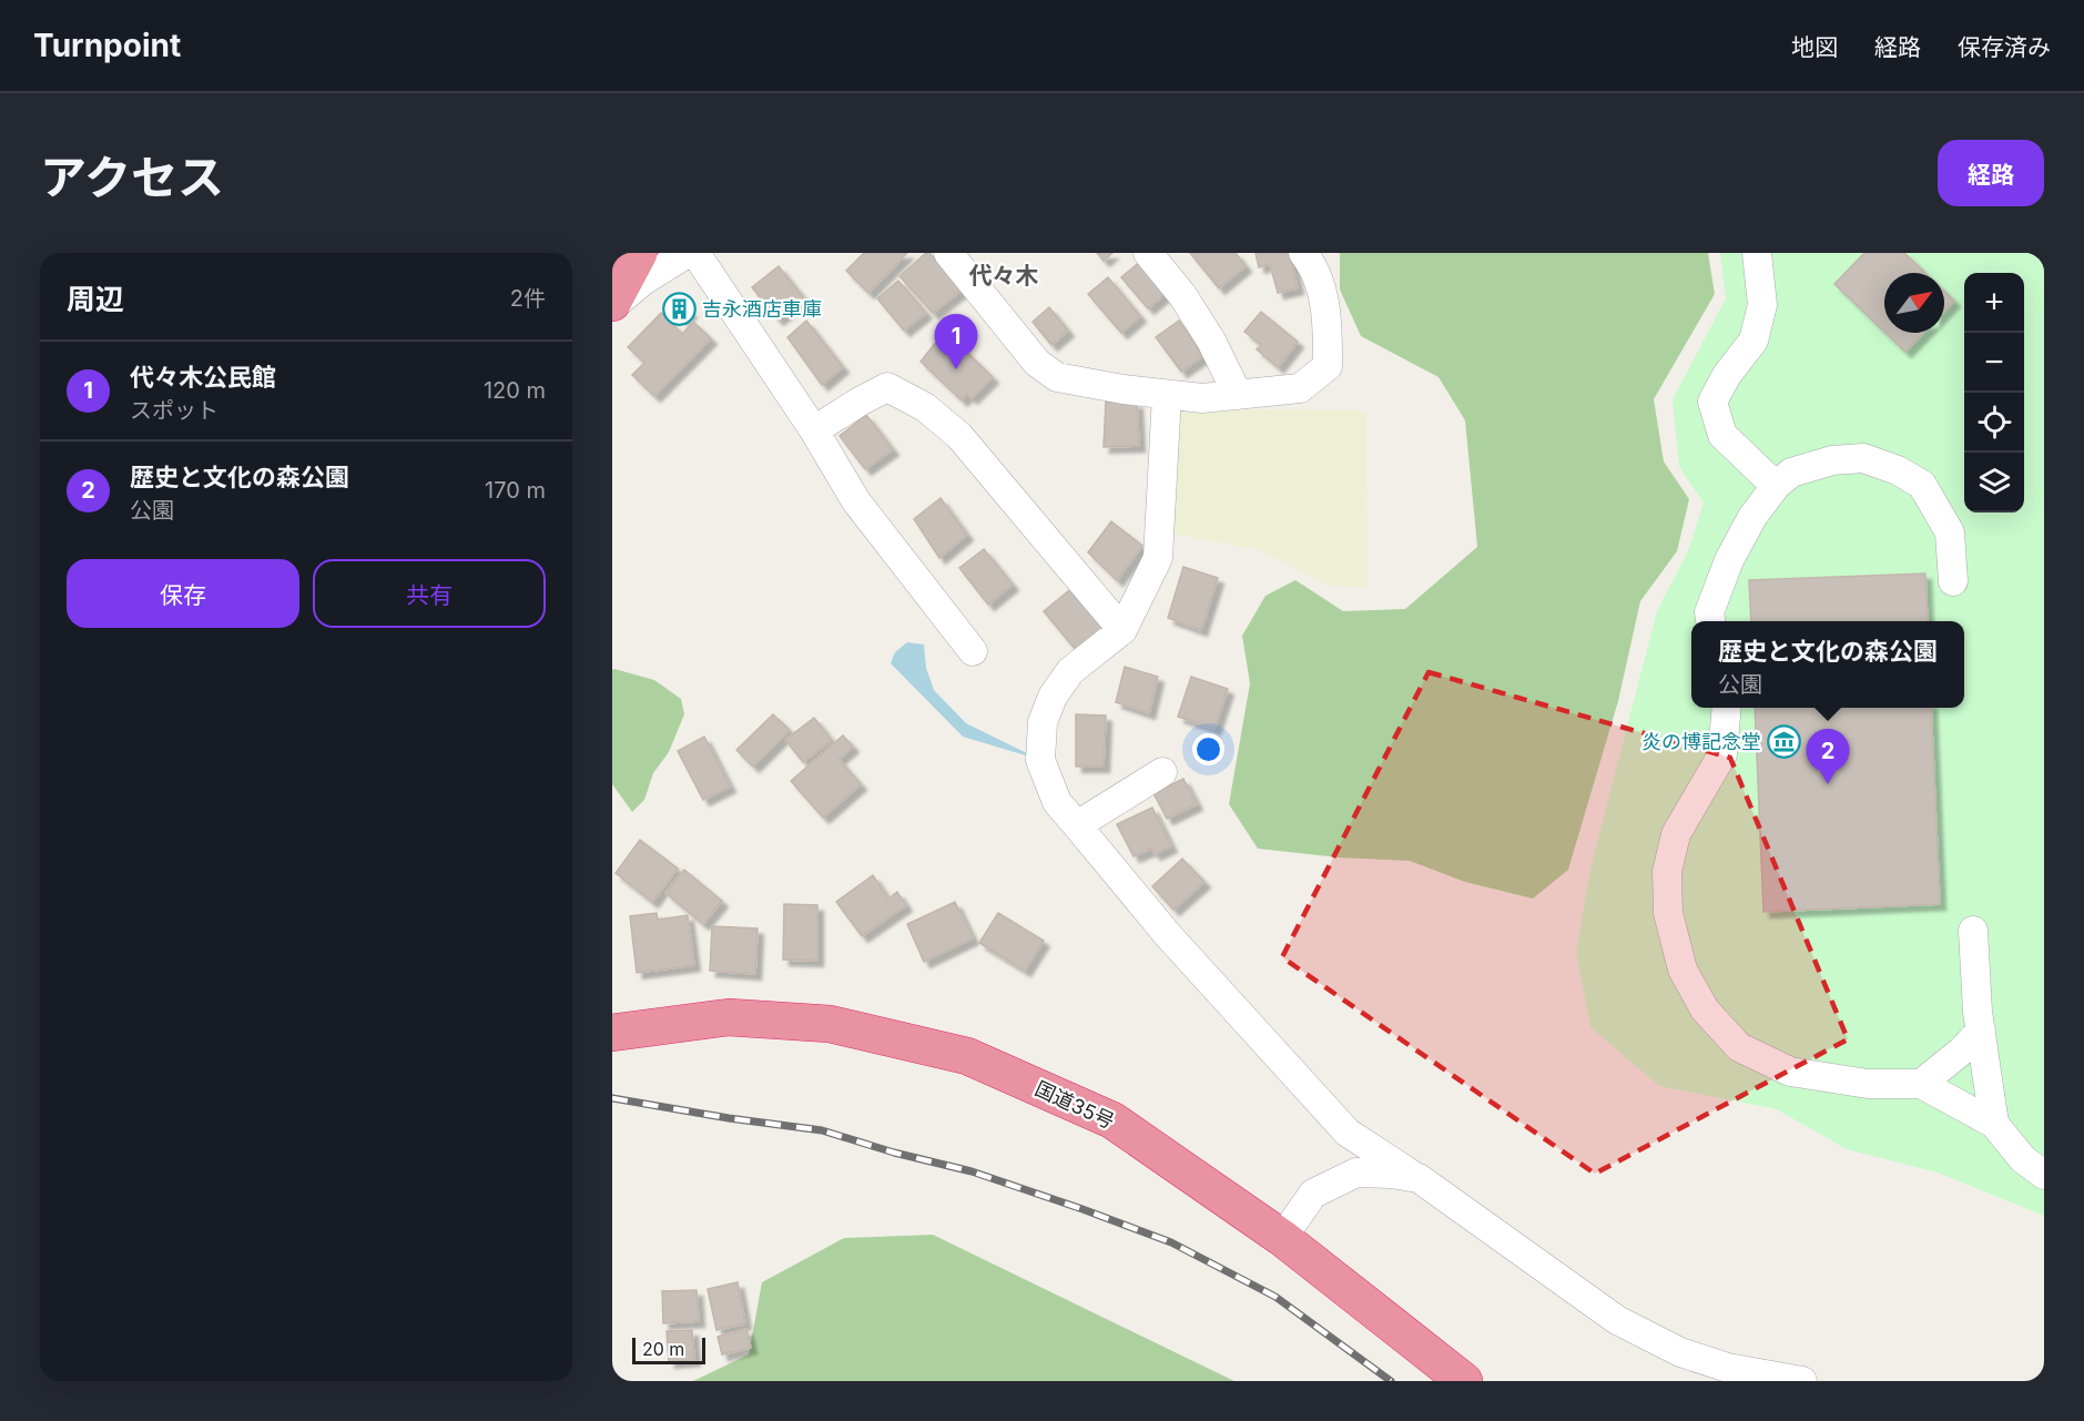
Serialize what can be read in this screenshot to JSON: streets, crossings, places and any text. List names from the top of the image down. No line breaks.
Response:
{"streets":{"highway":["国道35号"]},"districts":["代々木"],"places":{"building":["吉永酒店車庫"],"museum":["炎の博記念堂"]},"scale_bar":"20 m","north":"top right","page":{"header":"Turnpoint","nav":["地図","経路","保存済み"],"title":"アクセス","buttons":["経路",["保存","共有"]],"heading":["周辺","2件"],"map_buttons":["+","−"],"pins":["1","2"],"list":[{"mark":"1","name":"代々木公民館","note":"スポット","value":"120 m"},{"mark":"2","name":"歴史と文化の森公園","note":"公園","value":"170 m"}],"popup":["歴史と文化の森公園","公園"],"scale":"20 m"}}
